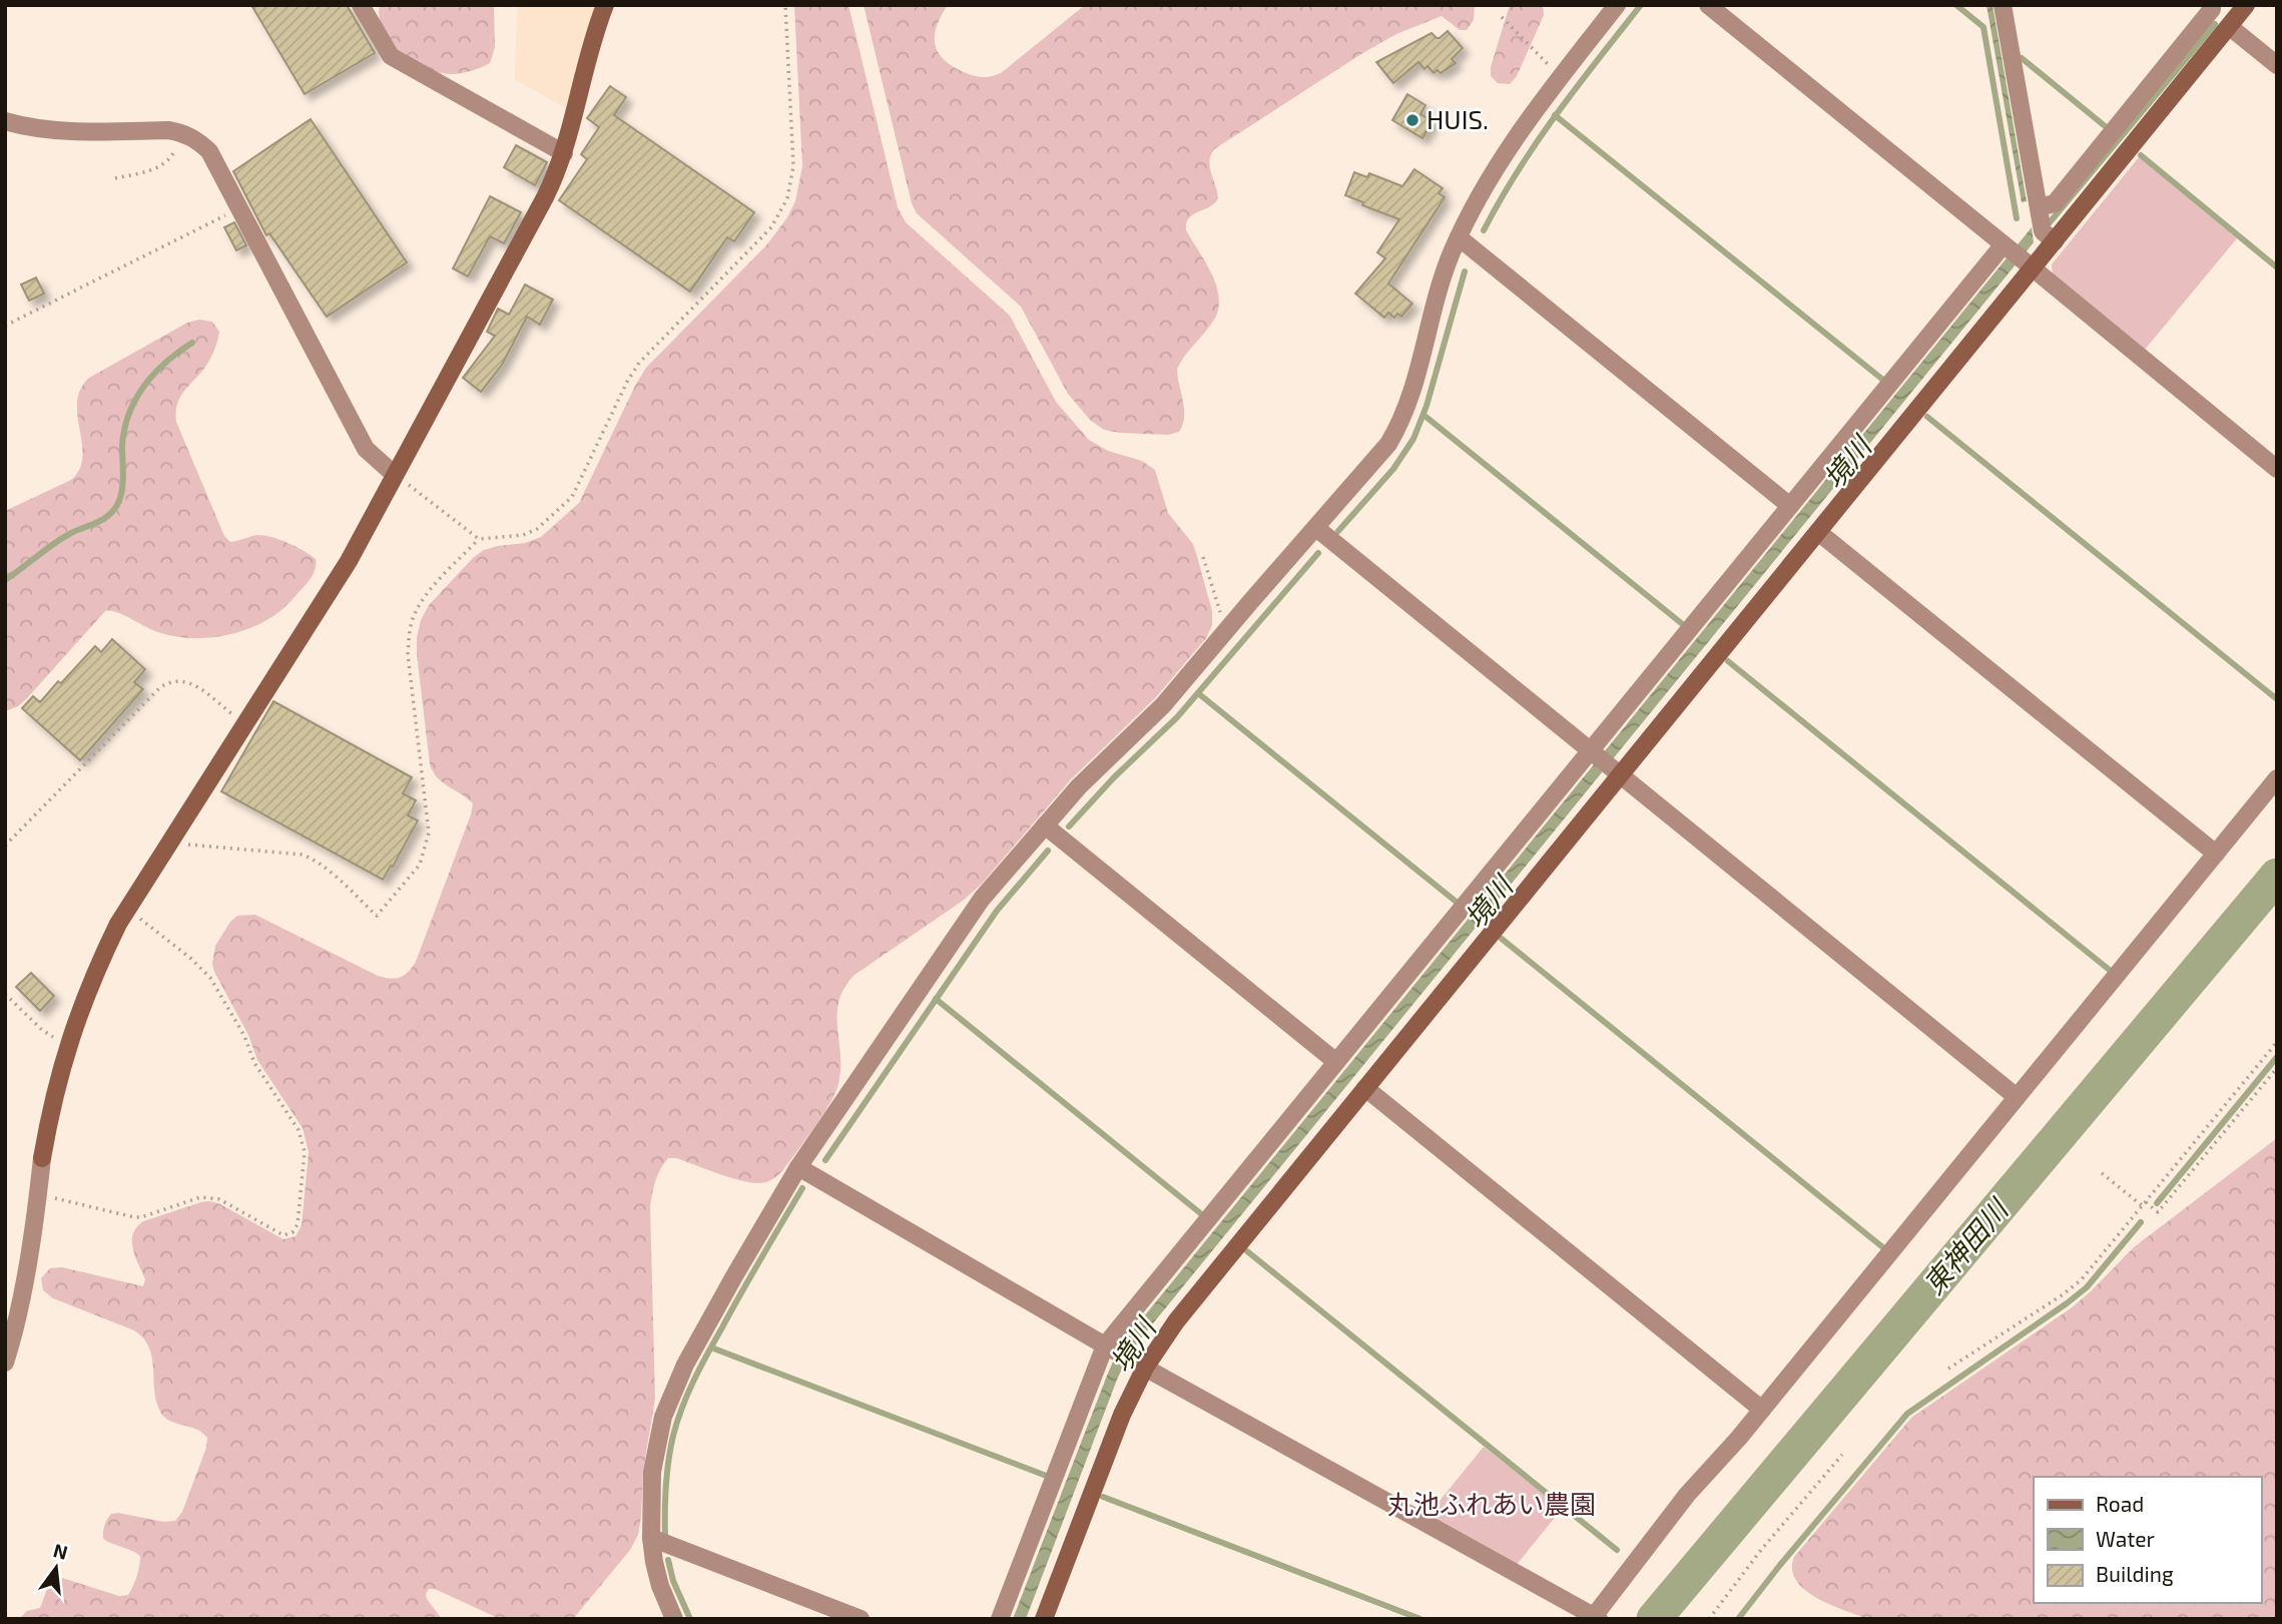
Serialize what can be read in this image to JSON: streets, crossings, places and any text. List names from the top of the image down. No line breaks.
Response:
{"water":["境川","東神田川"],"parks":["丸池ふれあい農園"],"places":["HUIS."],"legend":["Road","Water","Building"],"north":"top"}
